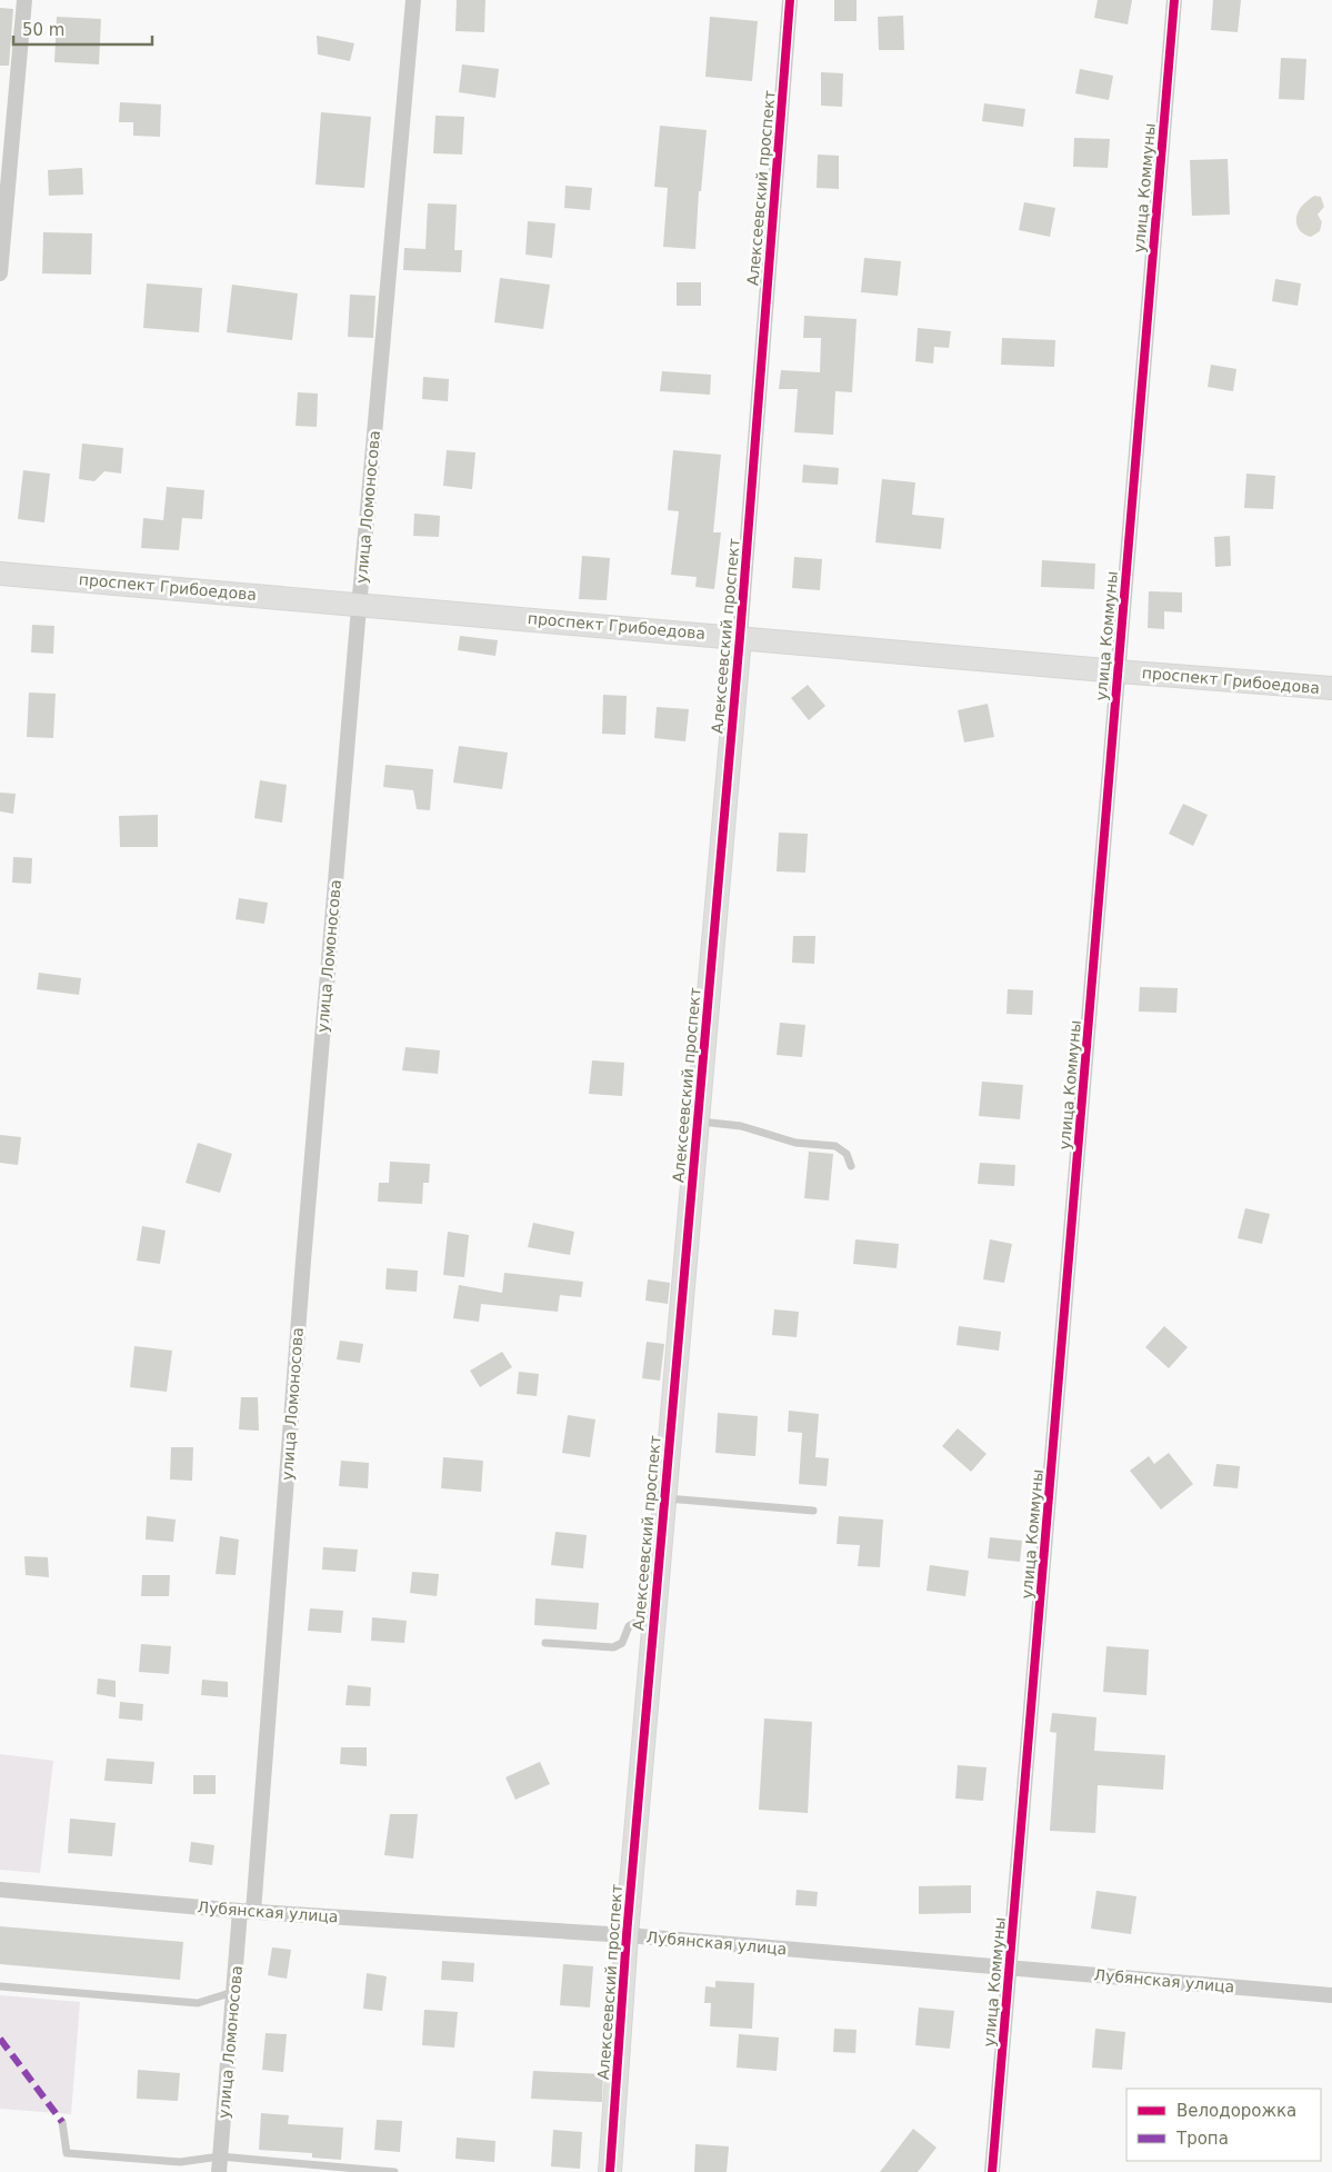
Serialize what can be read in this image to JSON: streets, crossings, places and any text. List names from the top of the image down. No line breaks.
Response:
{"streets":{"street":["Алексеевский проспект","улица Коммуны","улица Ломоносова","проспект Грибоедова","Лубянская улица"]},"crossings":[["Алексеевский проспект","проспект Грибоедова"],["Алексеевский проспект","Лубянская улица"],["улица Коммуны","проспект Грибоедова"],["улица Коммуны","Лубянская улица"],["улица Ломоносова","проспект Грибоедова"],["улица Ломоносова","Лубянская улица"]],"legend":["Велодорожка","Тропа"],"scale_bar":"50 m"}
